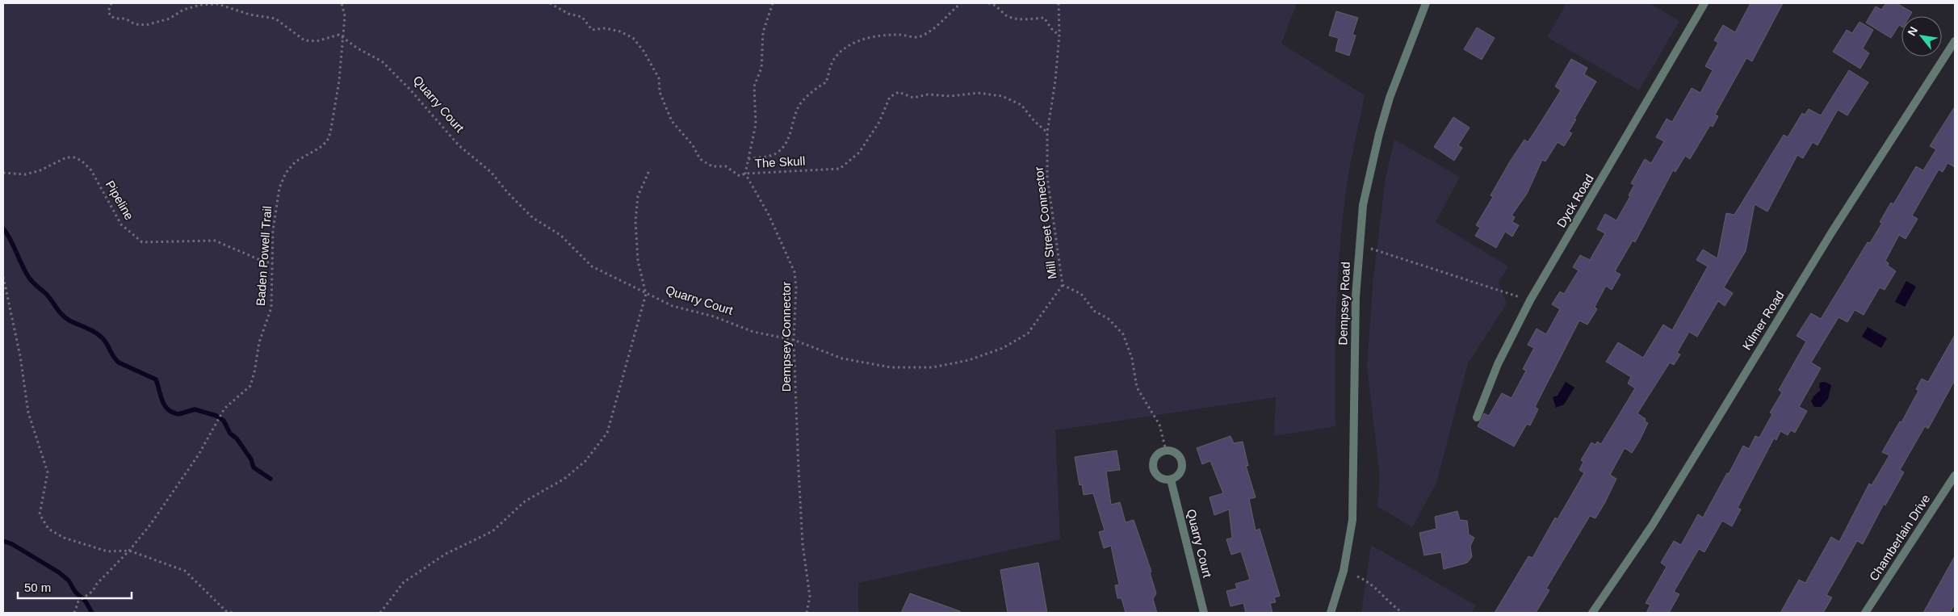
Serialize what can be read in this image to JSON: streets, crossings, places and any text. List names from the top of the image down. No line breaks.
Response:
{"streets":{"street":["Quarry Court","Dyck Road","Dempsey Road","Kilmer Road","Chamberlain Drive"],"path":["The Skull","Pipeline","Mill Street Connector","Baden Powell Trail","Dempsey Connector"]},"crossings":[["Quarry Court","Mill Street Connector"],["Quarry Court","Baden Powell Trail"],["Quarry Court","Dempsey Connector"],["The Skull","Mill Street Connector"],["The Skull","Dempsey Connector"],["Pipeline","Baden Powell Trail"]],"scale_bar":"50 m","north":"top left"}
